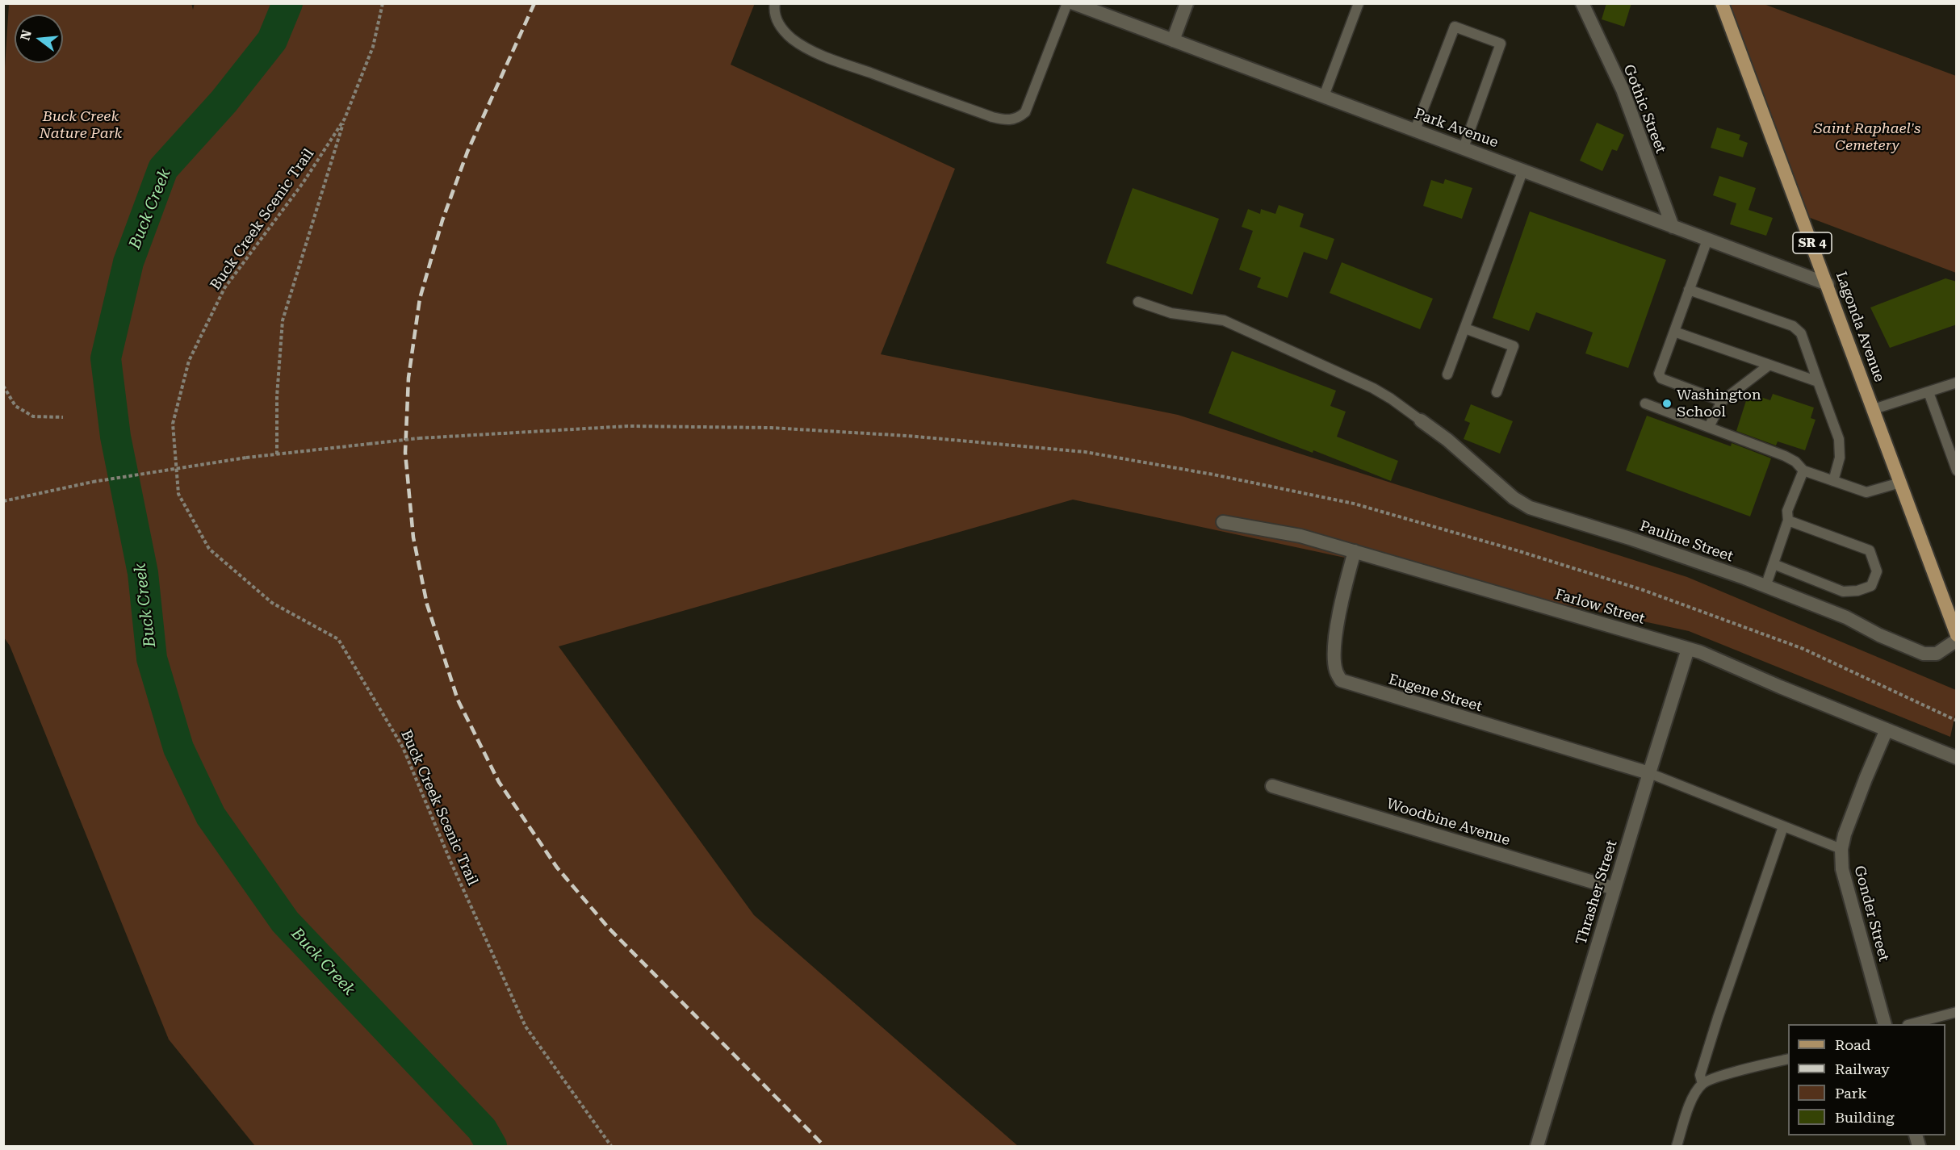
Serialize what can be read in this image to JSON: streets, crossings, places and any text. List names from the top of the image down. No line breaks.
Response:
{"streets":{"main road":["SR 4","Lagonda Avenue"],"street":["Gothic Street","Park Avenue","Pauline Street","Farlow Street","Eugene Street","Woodbine Avenue","Thrasher Street","Gonder Street"],"path":["Buck Creek Scenic Trail"]},"crossings":[["Gothic Street","Park Avenue"],["Park Avenue","Lagonda Avenue"],["Farlow Street","Eugene Street"],["Farlow Street","Thrasher Street"],["Farlow Street","Gonder Street"],["Eugene Street","Thrasher Street"],["Woodbine Avenue","Thrasher Street"]],"water":["Buck Creek"],"parks":["Buck Creek Nature Park","Saint Raphael's Cemetery"],"places":["Washington School"],"legend":["Road","Railway","Park","Building"],"north":"left"}
